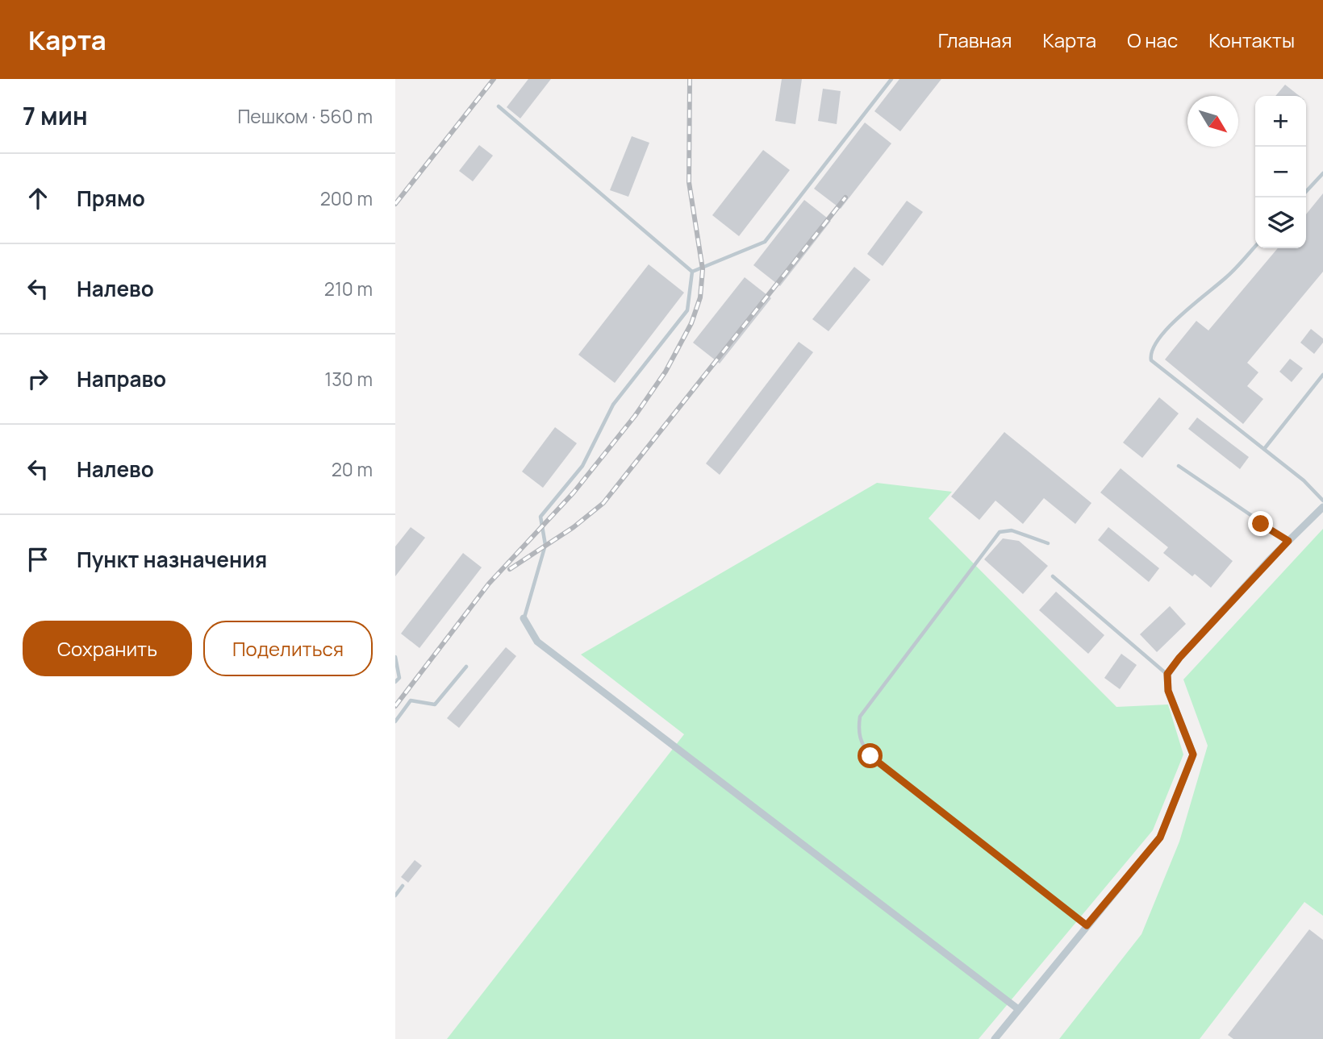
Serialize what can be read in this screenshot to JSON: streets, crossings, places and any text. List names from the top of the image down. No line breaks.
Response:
{"north":"bottom right","page":{"header":"Карта","nav":["Главная","Карта","О нас","Контакты"],"heading":["7 мин","Пешком · 560 m"],"map_buttons":["+","−"],"list":[["Прямо","200 m"],["Налево","210 m"],["Направо","130 m"],["Налево","20 m"],"Пункт назначения"],"buttons":["Сохранить","Поделиться"]}}
